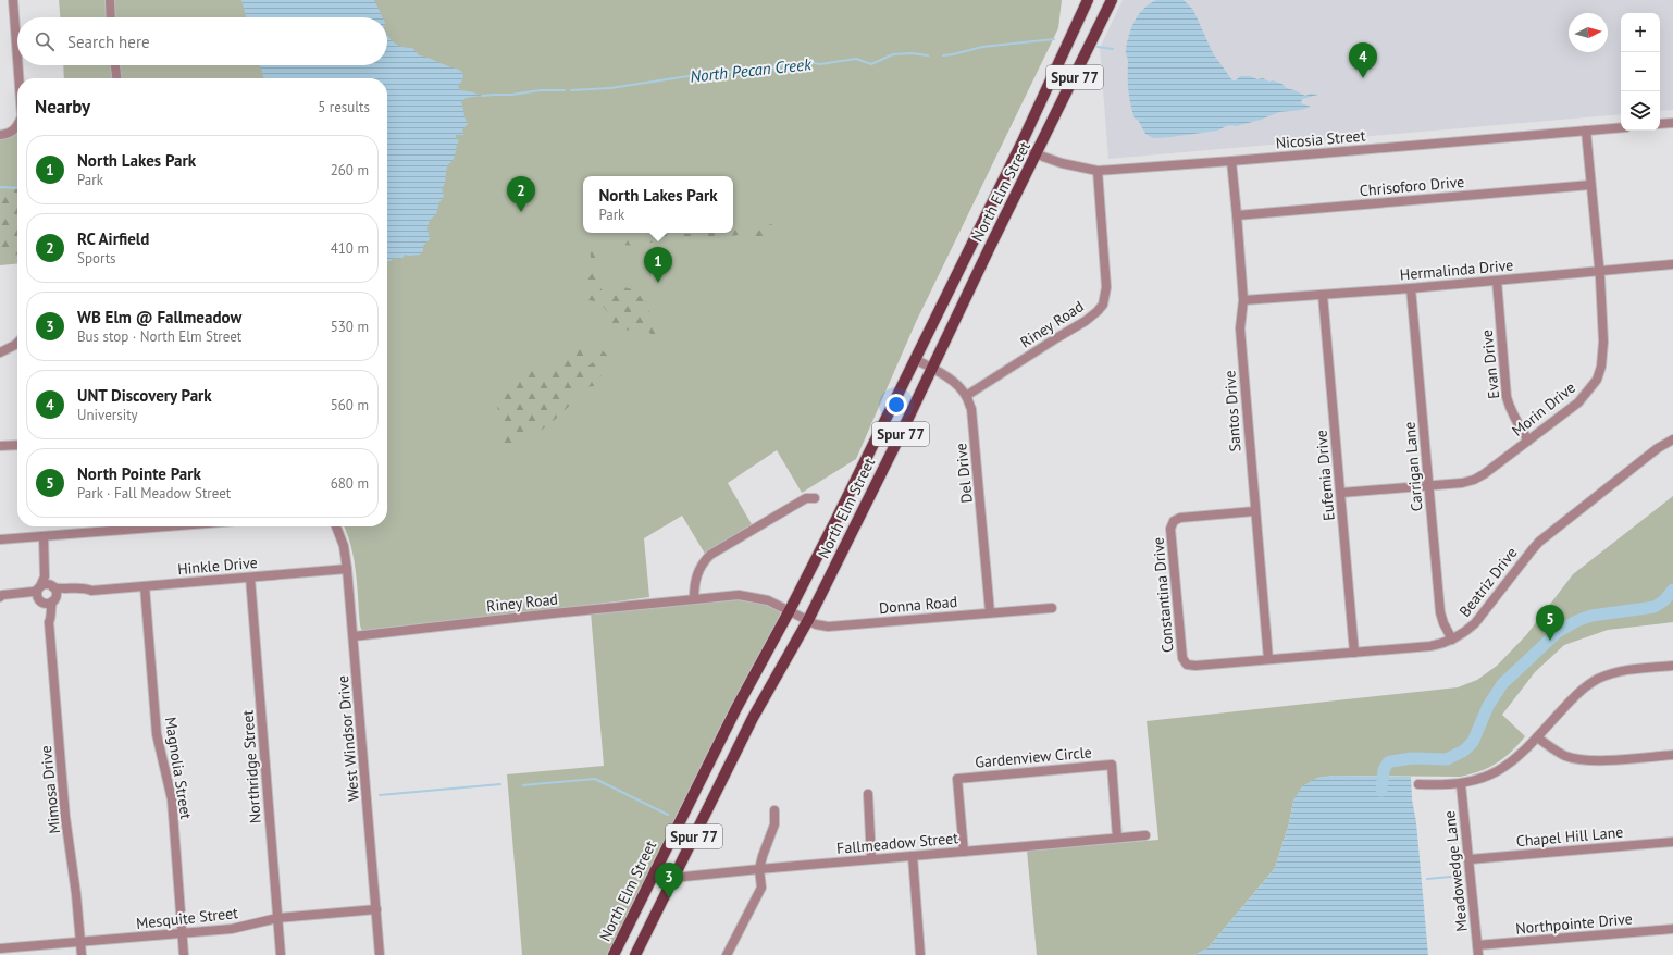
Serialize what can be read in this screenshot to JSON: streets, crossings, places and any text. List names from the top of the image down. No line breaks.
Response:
{"streets":{"main road":["Spur 77","North Elm Street"],"street":["Nicosia Street","Chrisoforo Drive","Hermalinda Drive","Riney Road","Evan Drive","Morin Drive","Santos Drive","Carrigan Lane","Del Drive","Eufemia Drive","Hinkle Drive","Beatriz Drive","Constantina Drive","Donna Road","West Windsor Drive","Gardenview Circle","Northridge Street","Magnolia Street","Mimosa Drive","Chapel Hill Lane","Fallmeadow Street","Meadowedge Lane","Mesquite Street","Northpointe Drive"]},"crossings":[["Nicosia Street","North Elm Street"],["Nicosia Street","Riney Road"],["Nicosia Street","Morin Drive"],["Nicosia Street","Santos Drive"],["Chrisoforo Drive","Morin Drive"],["Chrisoforo Drive","Santos Drive"],["North Elm Street","Riney Road"],["North Elm Street","Donna Road"],["North Elm Street","Fallmeadow Street"],["Hermalinda Drive","Evan Drive"],["Hermalinda Drive","Morin Drive"],["Hermalinda Drive","Santos Drive"],["Hermalinda Drive","Carrigan Lane"],["Hermalinda Drive","Eufemia Drive"],["Riney Road","Del Drive"],["Riney Road","Donna Road"],["Riney Road","West Windsor Drive"],["Evan Drive","Morin Drive"],["Morin Drive","Carrigan Lane"],["Morin Drive","Eufemia Drive"],["Santos Drive","Beatriz Drive"],["Santos Drive","Constantina Drive"],["Carrigan Lane","Beatriz Drive"],["Del Drive","Donna Road"],["Eufemia Drive","Beatriz Drive"],["Hinkle Drive","West Windsor Drive"],["Hinkle Drive","Northridge Street"],["Hinkle Drive","Magnolia Street"],["Hinkle Drive","Mimosa Drive"],["Beatriz Drive","Constantina Drive"],["West Windsor Drive","Mesquite Street"],["Gardenview Circle","Fallmeadow Street"],["Northridge Street","Mesquite Street"],["Magnolia Street","Mesquite Street"],["Mimosa Drive","Mesquite Street"],["Chapel Hill Lane","Meadowedge Lane"],["Meadowedge Lane","Northpointe Drive"]],"water":["North Pecan Creek"],"north":"right","page":{"map_buttons":["+","−"],"search":"Search here","pins":["4","2","1","5","3"],"heading":["Nearby","5 results"],"list":[{"mark":"1","name":"North Lakes Park","note":"Park","value":"260 m"},{"mark":"2","name":"RC Airfield","note":"Sports","value":"410 m"},{"mark":"3","name":"WB Elm @ Fallmeadow","note":"Bus stop · North Elm Street","value":"530 m"},{"mark":"4","name":"UNT Discovery Park","note":"University","value":"560 m"},{"mark":"5","name":"North Pointe Park","note":"Park · Fall Meadow Street","value":"680 m"}],"popup":["North Lakes Park","Park"]}}
